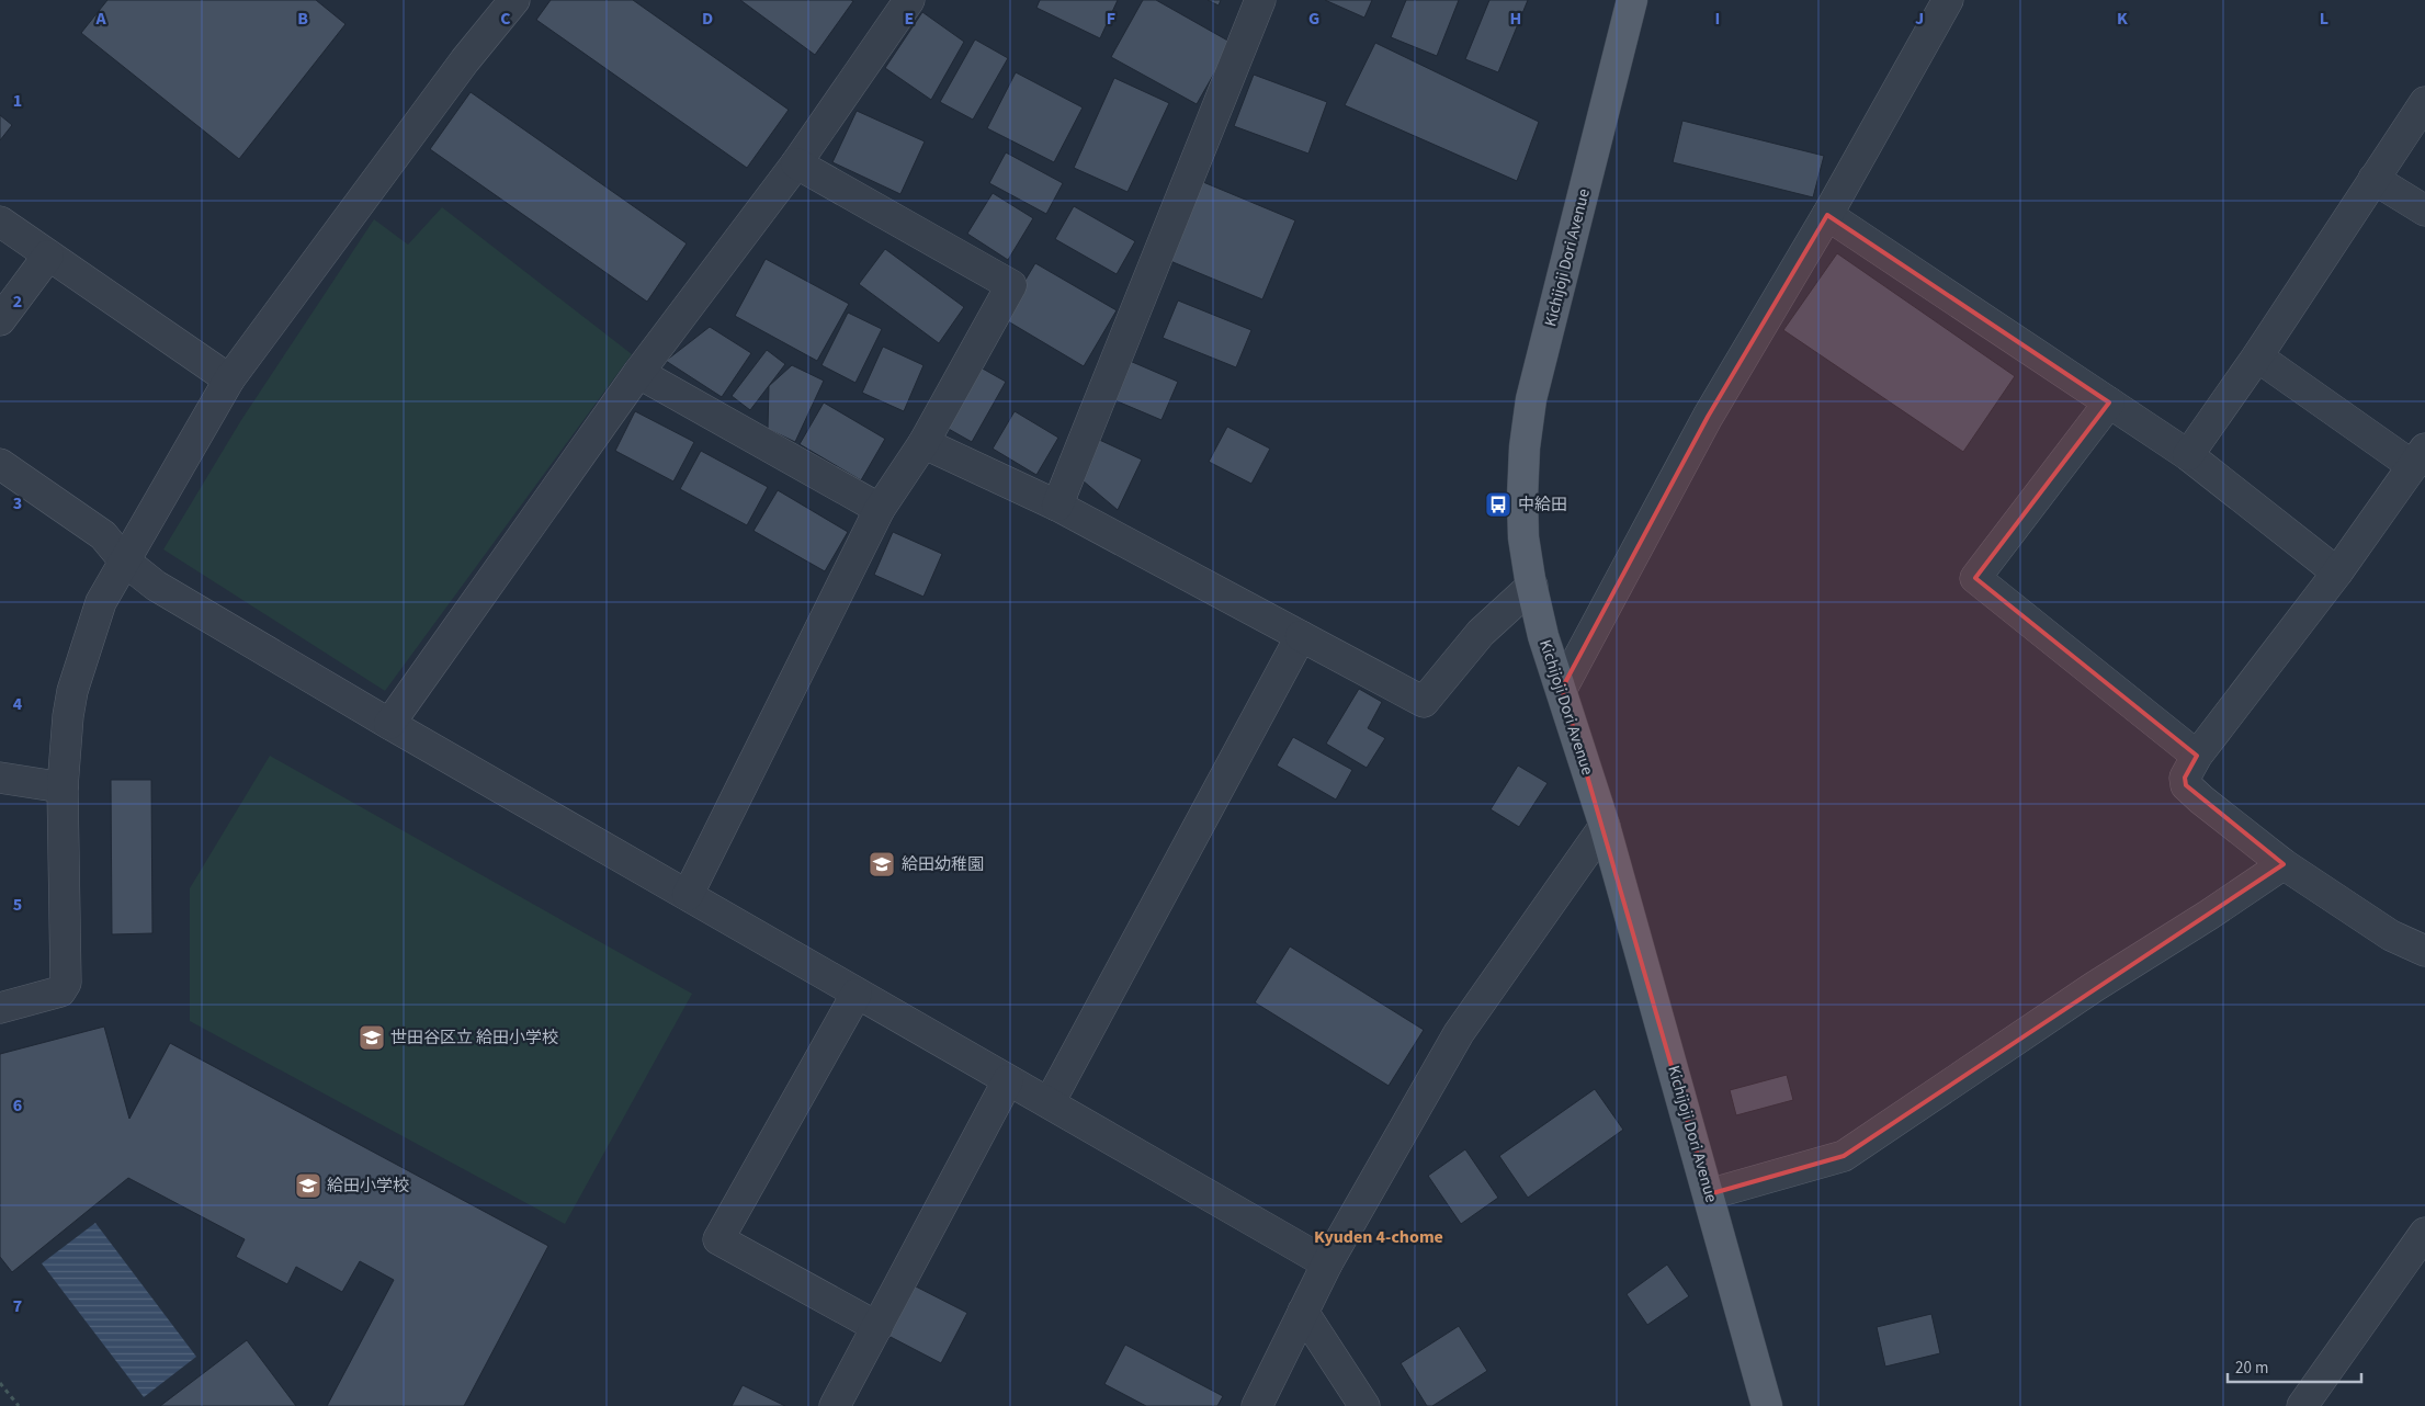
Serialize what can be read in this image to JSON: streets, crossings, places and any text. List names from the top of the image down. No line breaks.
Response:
{"streets":{"main road":["Kichijoji Dori Avenue"]},"districts":["Kyuden 4-chome"],"places":{"bus stop":["中給田"],"school or university":["給田幼稚園","世田谷区立 給田小学校","給田小学校"]},"scale_bar":"20 m","grid":{"columns":["A","B","C","D","E","F","G","H","I","J","K","L"],"rows":["1","2","3","4","5","6","7"]}}
